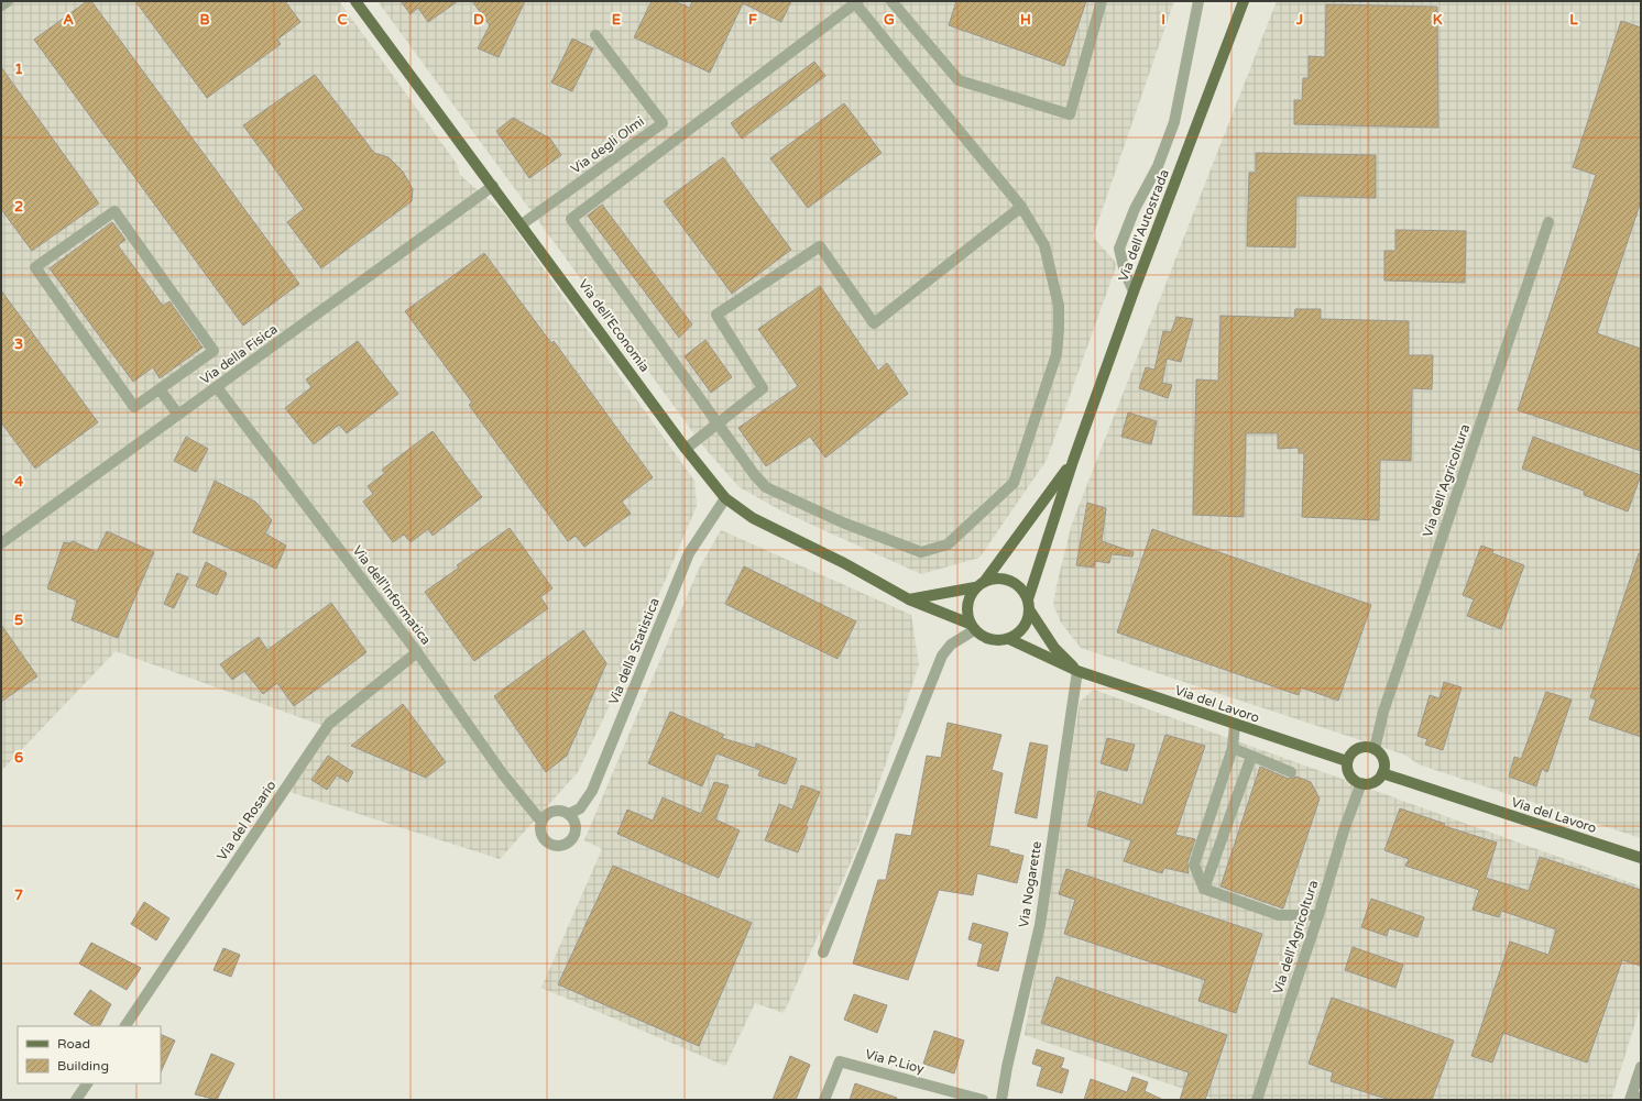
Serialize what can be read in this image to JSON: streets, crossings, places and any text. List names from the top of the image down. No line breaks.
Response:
{"streets":{"main road":["Via dell'Autostrada","Via dell'Economia","Via del Lavoro"],"street":["Via degli Olmi","Via della Fisica","Via dell'Agricoltura","Via dell'Informatica","Via della Statistica","Via del Rosario","Via Nogarette","Via P.Lioy"]},"crossings":[["Via degli Olmi","Via dell'Economia"],["Via dell'Autostrada","Via dell'Economia"],["Via dell'Autostrada","Via del Lavoro"],["Via dell'Economia","Via della Fisica"],["Via dell'Economia","Via della Statistica"],["Via dell'Economia","Via del Lavoro"],["Via della Fisica","Via dell'Informatica"],["Via dell'Agricoltura","Via del Lavoro"],["Via dell'Informatica","Via della Statistica"],["Via dell'Informatica","Via del Rosario"],["Via del Lavoro","Via Nogarette"]],"legend":["Road","Building"],"grid":{"columns":["A","B","C","D","E","F","G","H","I","J","K","L"],"rows":["1","2","3","4","5","6","7"]}}
